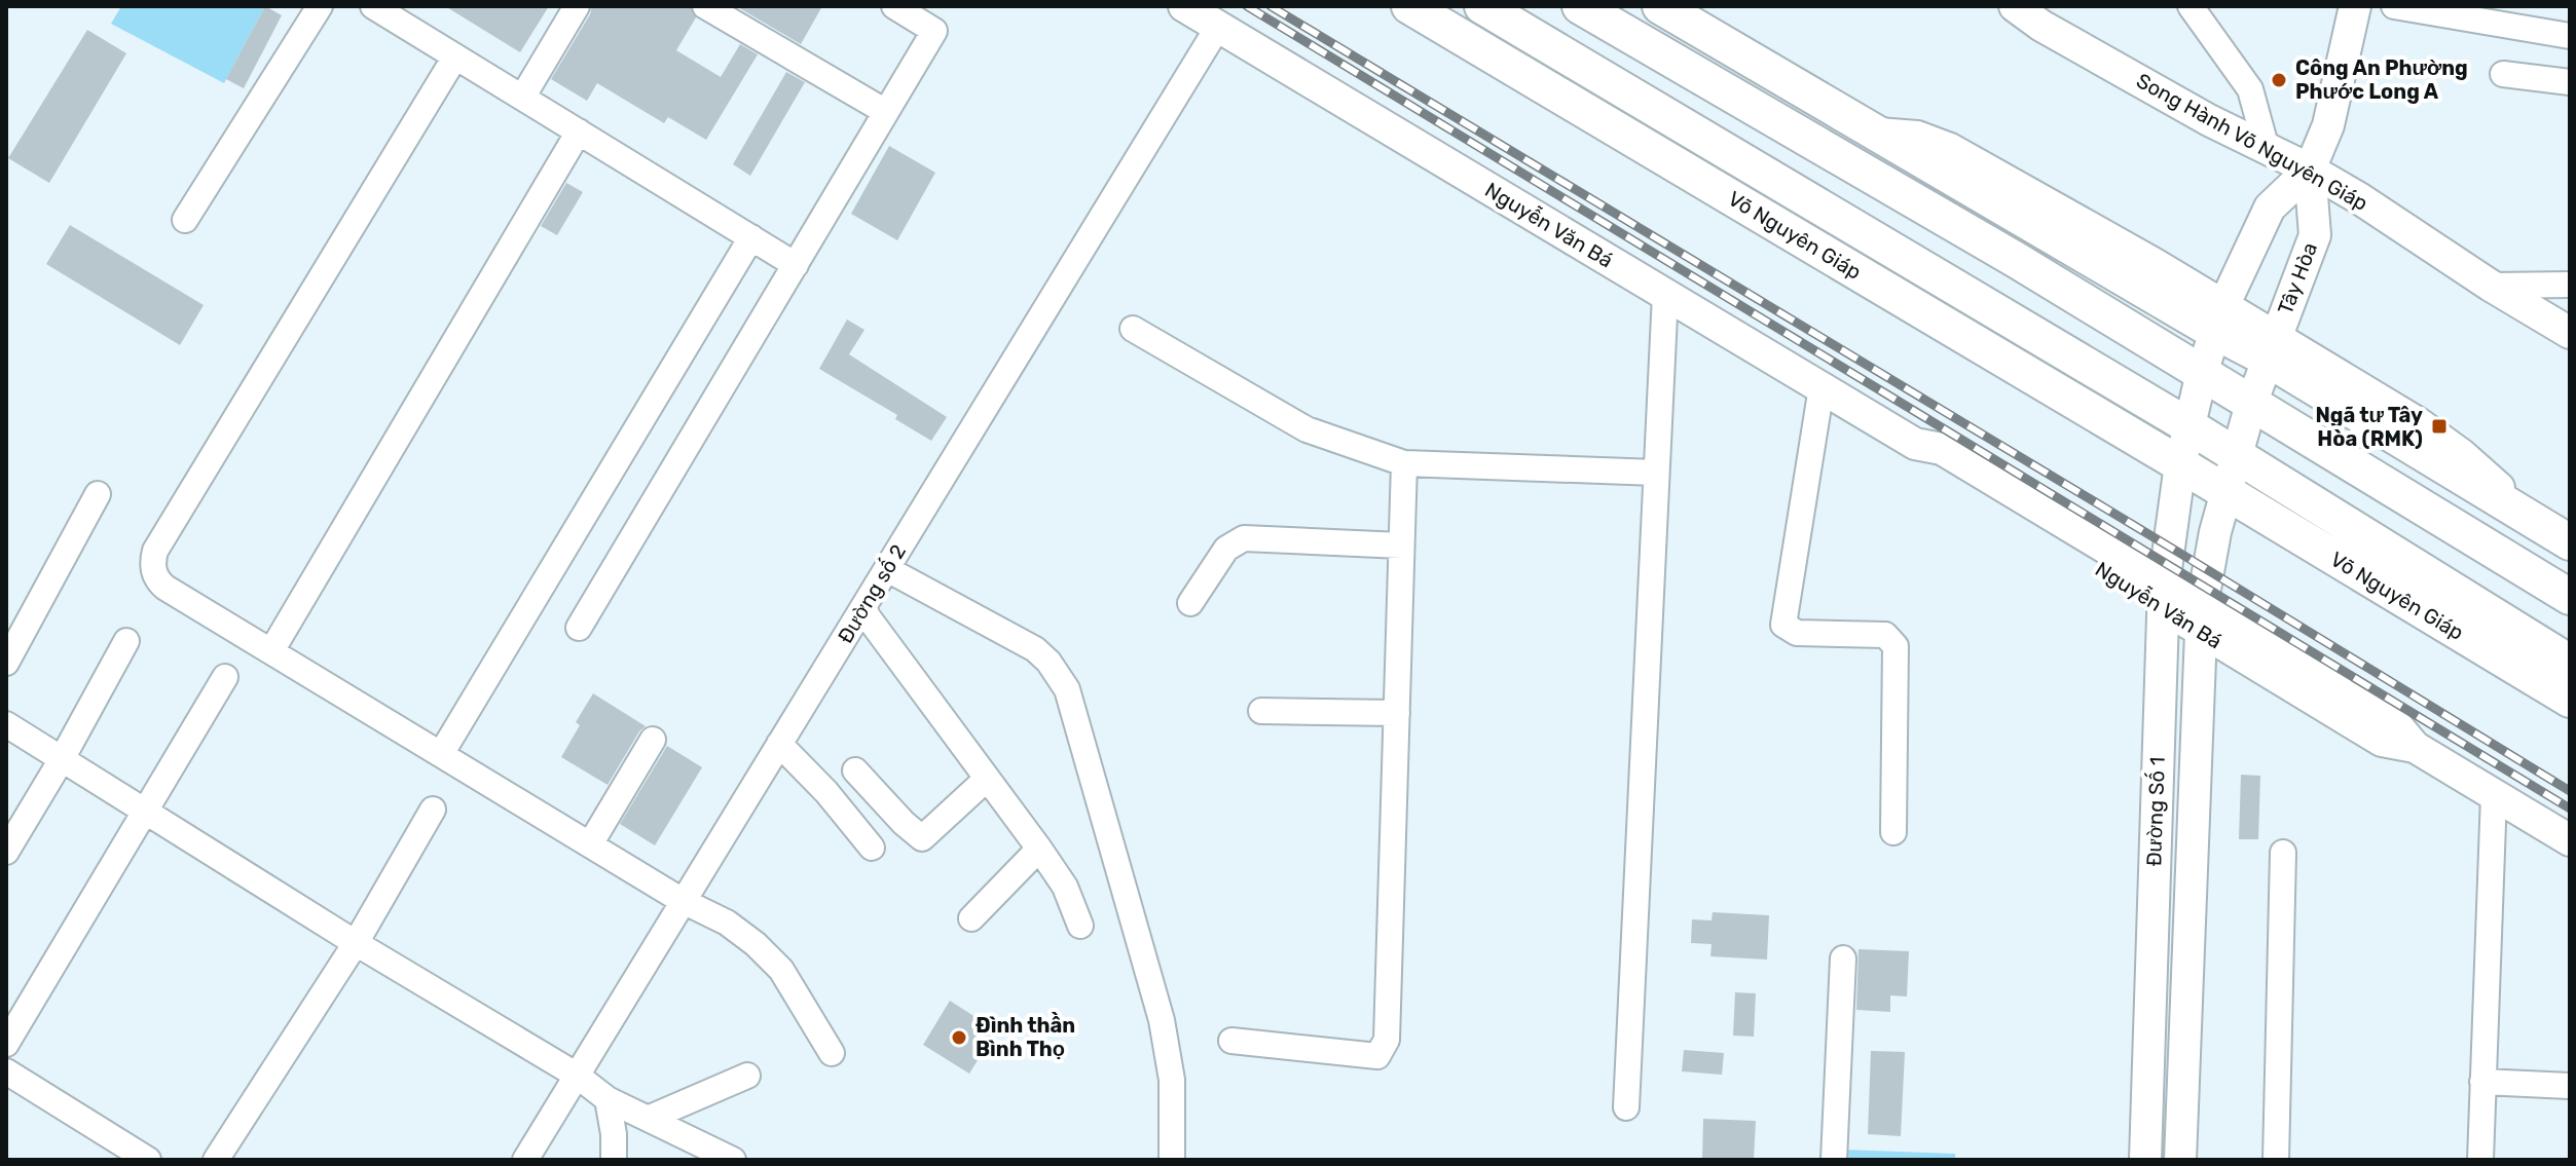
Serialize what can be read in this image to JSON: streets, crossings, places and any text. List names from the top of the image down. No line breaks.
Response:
{"streets":{"highway":["Võ Nguyên Giáp"],"main road":["Song Hành Võ Nguyên Giáp","Nguyễn Văn Bá","Tây Hòa","Đường Số 1"],"street":["Đường số 2"]},"crossings":[["Song Hành Võ Nguyên Giáp","Tây Hòa"],["Nguyễn Văn Bá","Đường số 2"],["Nguyễn Văn Bá","Đường Số 1"],["Võ Nguyên Giáp","Tây Hòa"],["Võ Nguyên Giáp","Đường Số 1"],["Tây Hòa","Đường Số 1"]],"places":{"other":["Công An Phường Phước Long A","Đình thần Bình Thọ"],"transit":["Ngã tư Tây Hòa (RMK)"]}}
